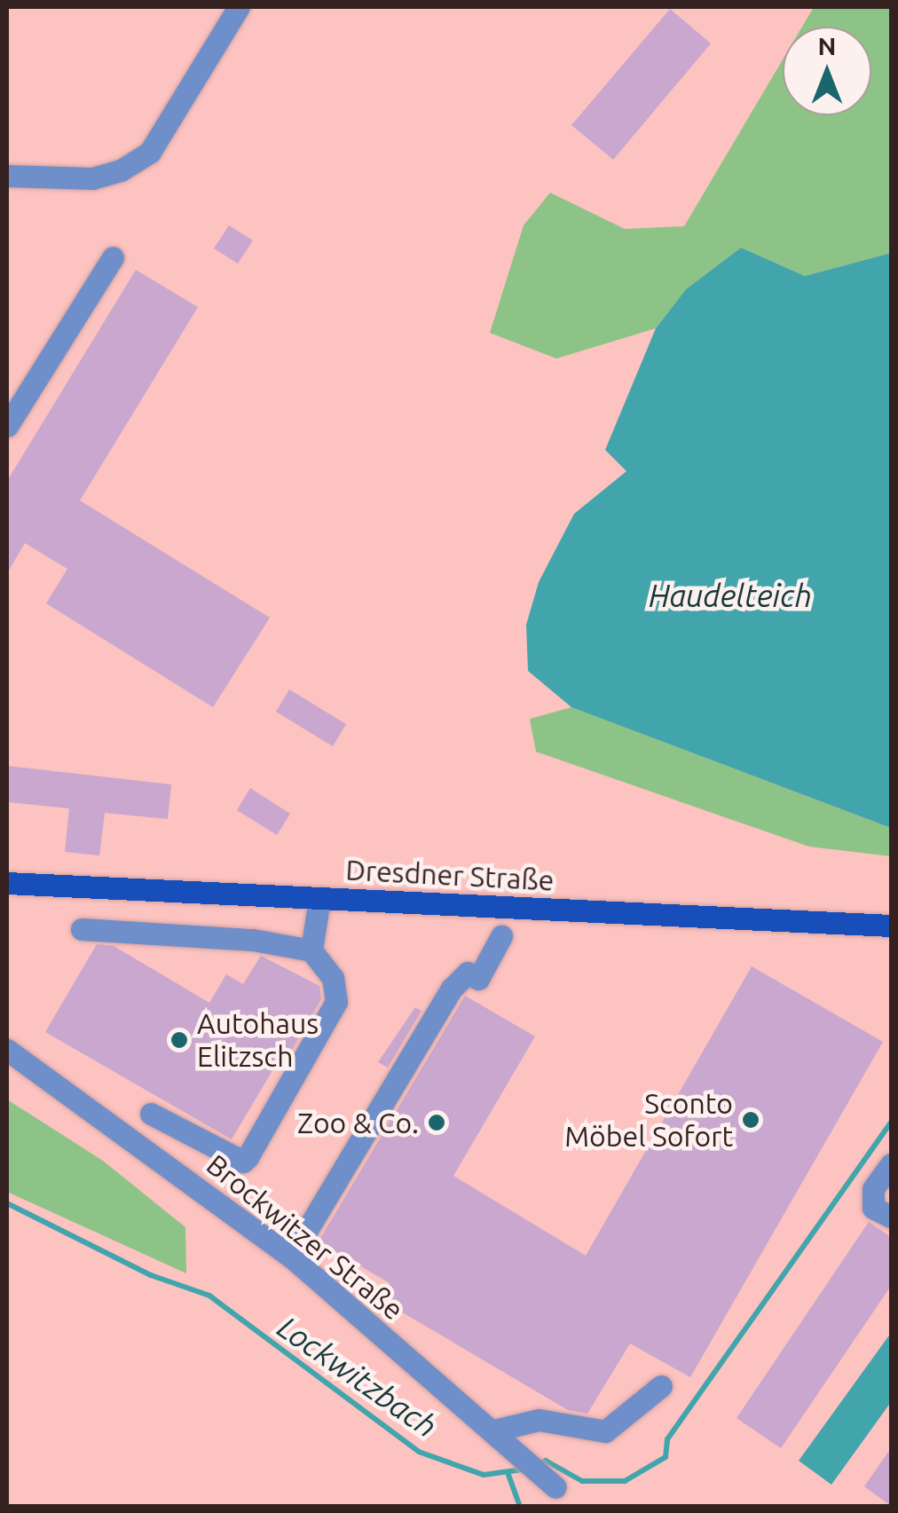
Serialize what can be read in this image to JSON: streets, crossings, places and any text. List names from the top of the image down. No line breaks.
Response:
{"streets":{"main road":["Dresdner Straße"],"street":["Brockwitzer Straße"]},"water":["Haudelteich","Lockwitzbach"],"places":["Autohaus Elitzsch","Sconto Möbel Sofort","Zoo & Co."],"north":"top"}
